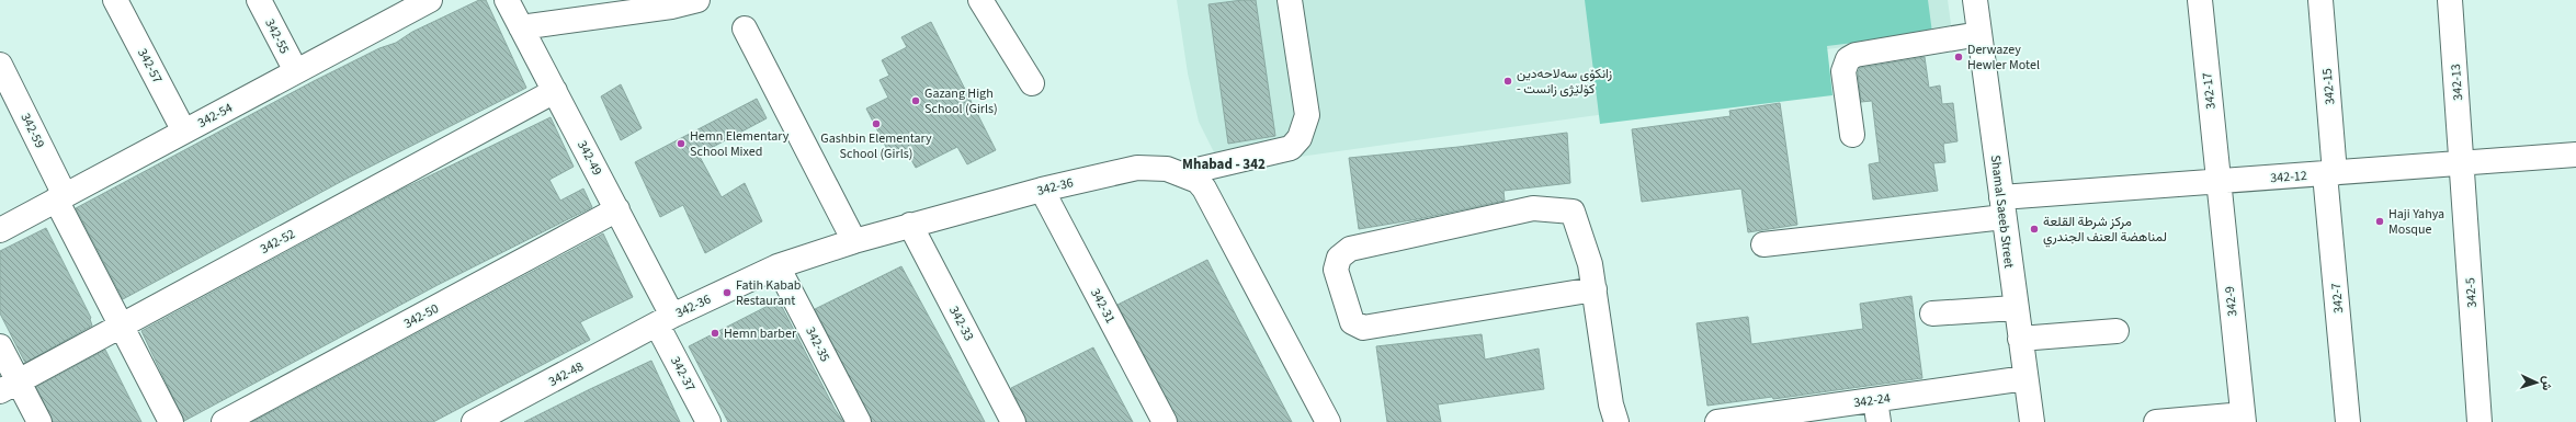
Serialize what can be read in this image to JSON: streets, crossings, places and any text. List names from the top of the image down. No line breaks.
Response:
{"streets":{"street":["342-55","342-57","342-13","342-15","342-17","342-54","342-59","342-49","342-12","342-36","Shamal Saeeb Street","342-52","342-5","342-7","342-9","342-31","342-50","342-33","342-35","342-48","342-37","342-24"]},"crossings":[["342-55","342-54"],["342-57","342-54"],["342-13","342-12"],["342-13","342-5"],["342-15","342-12"],["342-15","342-7"],["342-17","342-12"],["342-17","342-9"],["342-54","342-59"],["342-59","342-52"],["342-49","342-36"],["342-49","342-52"],["342-49","342-50"],["342-49","342-48"],["342-49","342-37"],["342-12","Shamal Saeeb Street"],["342-12","342-5"],["342-12","342-7"],["342-12","342-9"],["342-36","342-31"],["342-36","342-33"],["342-36","342-35"],["342-36","342-48"],["342-36","342-37"],["Shamal Saeeb Street","342-24"],["342-48","342-37"]],"districts":["Mhabad - 342"],"places":["Derwazey Hewler Motel","زانکۆی سەلاحەدین - کۆلێژی زانست","Gazang High School (Girls)","Gashbin Elementary School (Girls)","Hemn Elementary School Mixed","Haji Yahya Mosque","مركز شرطة القلعة لمناهضة العنف الجندري","Fatih Kabab Restaurant","Hemn barber"],"north":"right"}
